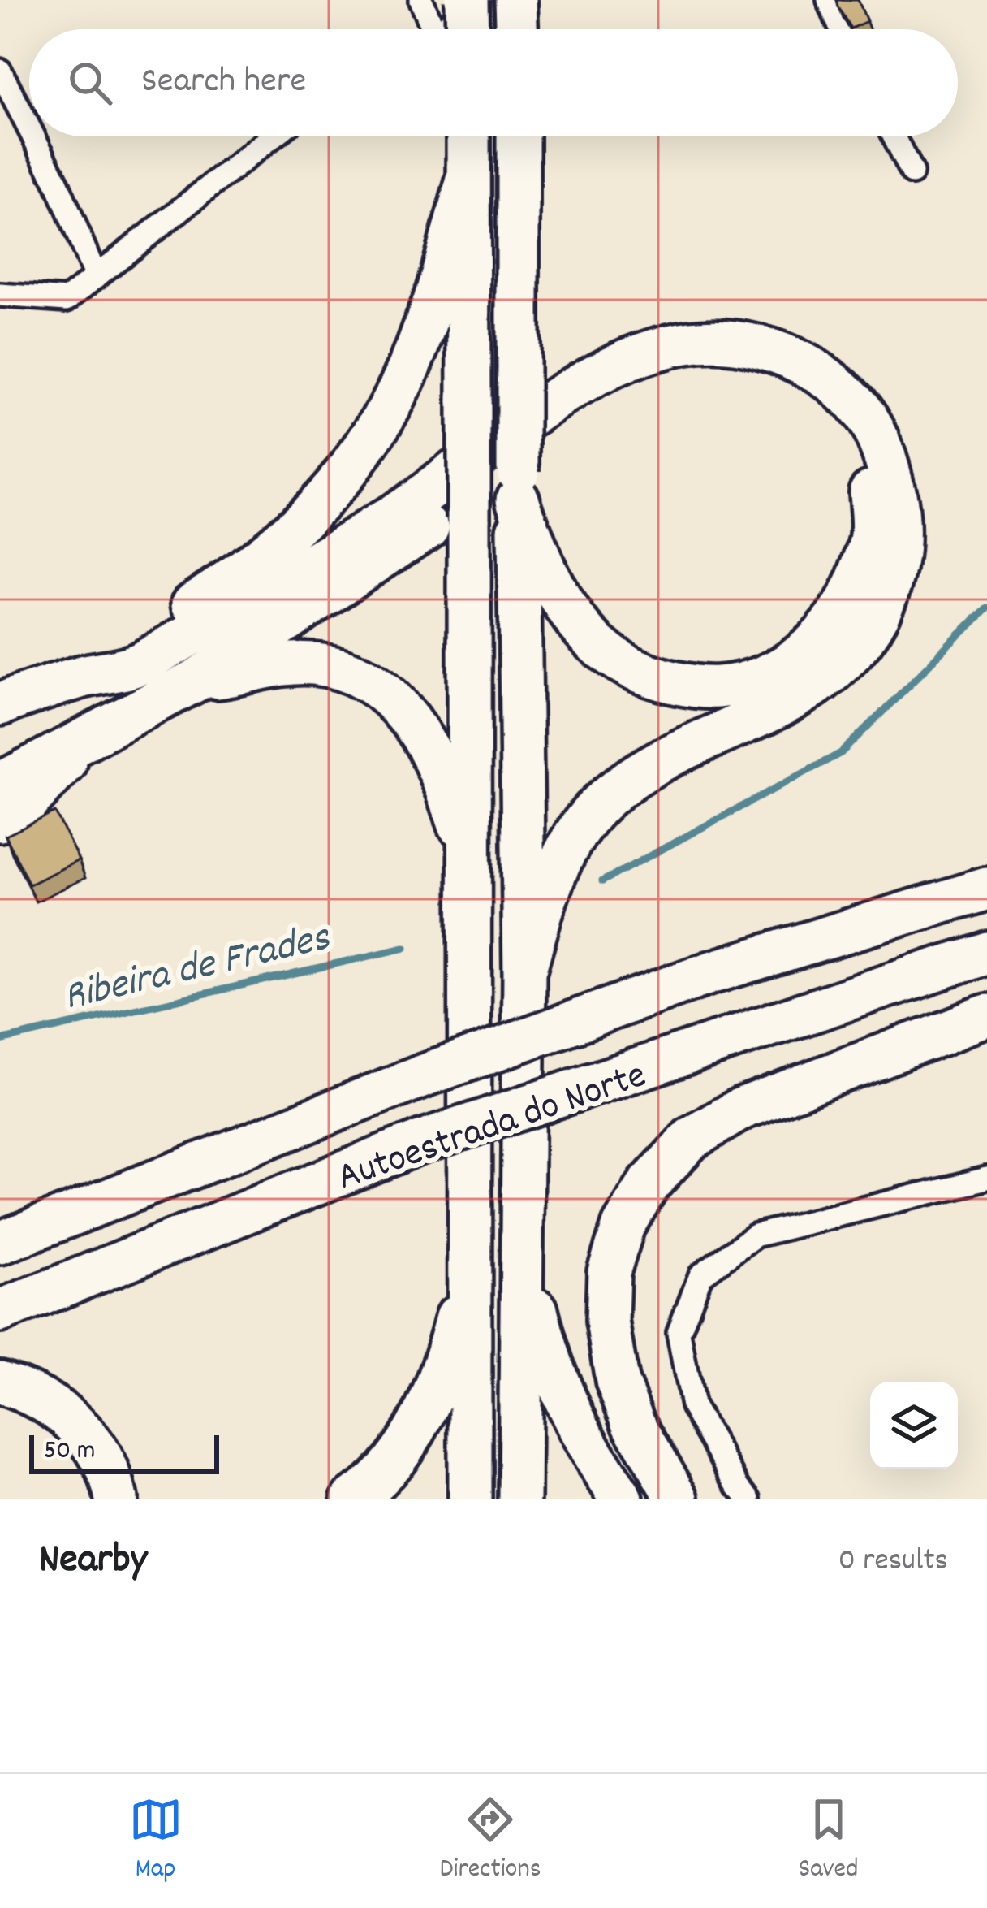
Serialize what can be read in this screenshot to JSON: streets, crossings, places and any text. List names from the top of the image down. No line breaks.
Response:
{"streets":{"highway":["Autoestrada do Norte"]},"water":["Ribeira de Frades"],"scale_bar":"50 m","page":{"search":"Search here","scale":"50 m","heading":["Nearby","0 results"],"nav":["Map","Directions","Saved"]}}
